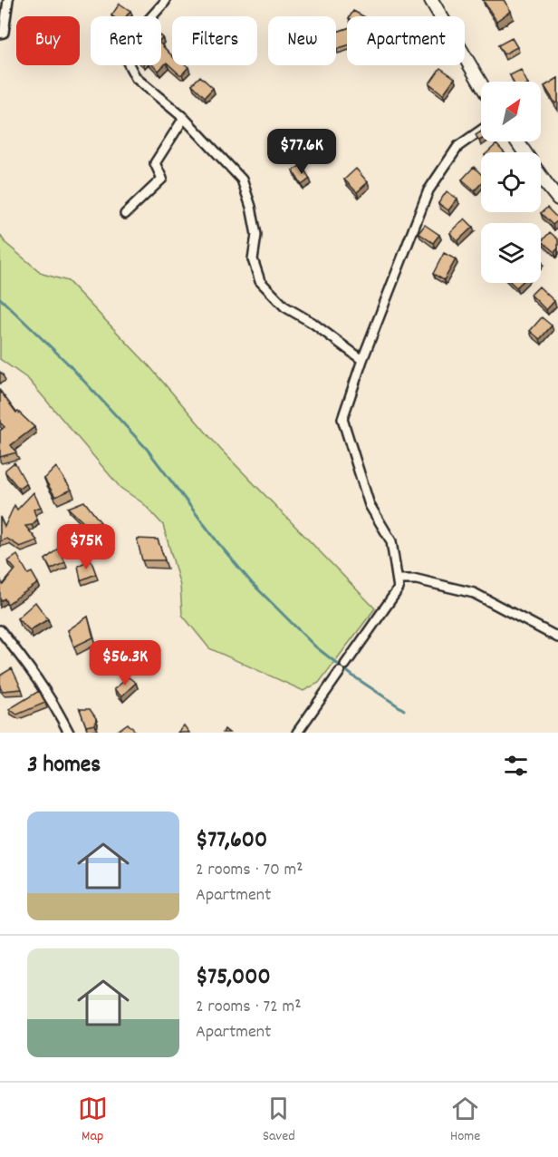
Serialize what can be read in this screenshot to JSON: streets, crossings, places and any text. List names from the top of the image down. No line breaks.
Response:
{"north":"top right","page":{"chip":["Buy","Rent","Filters","New","Apartment"],"price":["$77.6K","$75K","$56.3K"],"heading":"3 homes","list":[{"name":"$77,600","note":"2 rooms · 70 m² · Apartment"},{"name":"$75,000","note":"2 rooms · 72 m² · Apartment"}],"tabs":["Map","Saved","Home"]}}
